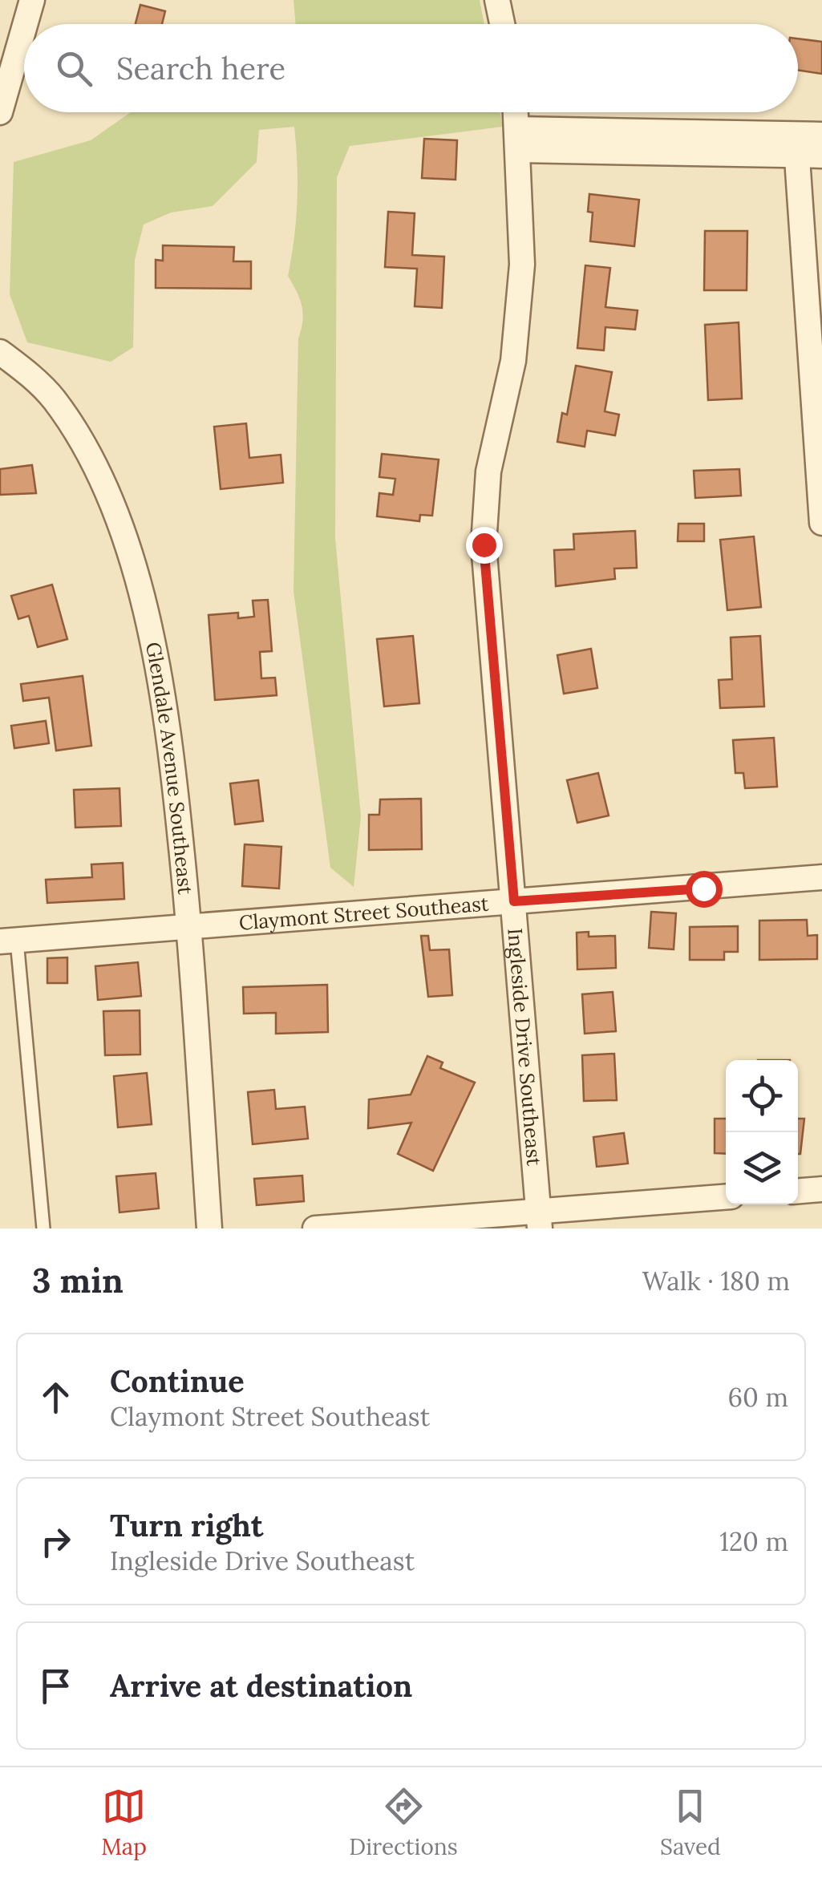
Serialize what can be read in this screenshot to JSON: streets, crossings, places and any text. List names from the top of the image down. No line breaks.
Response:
{"streets":{"street":["Glendale Avenue Southeast","Claymont Street Southeast","Ingleside Drive Southeast"]},"crossings":[["Glendale Avenue Southeast","Claymont Street Southeast"],["Claymont Street Southeast","Ingleside Drive Southeast"]],"page":{"search":"Search here","heading":["3 min","Walk · 180 m"],"list":[["Continue","Claymont Street Southeast","60 m"],["Turn right","Ingleside Drive Southeast","120 m"],"Arrive at destination"],"nav":["Map","Directions","Saved"]}}
